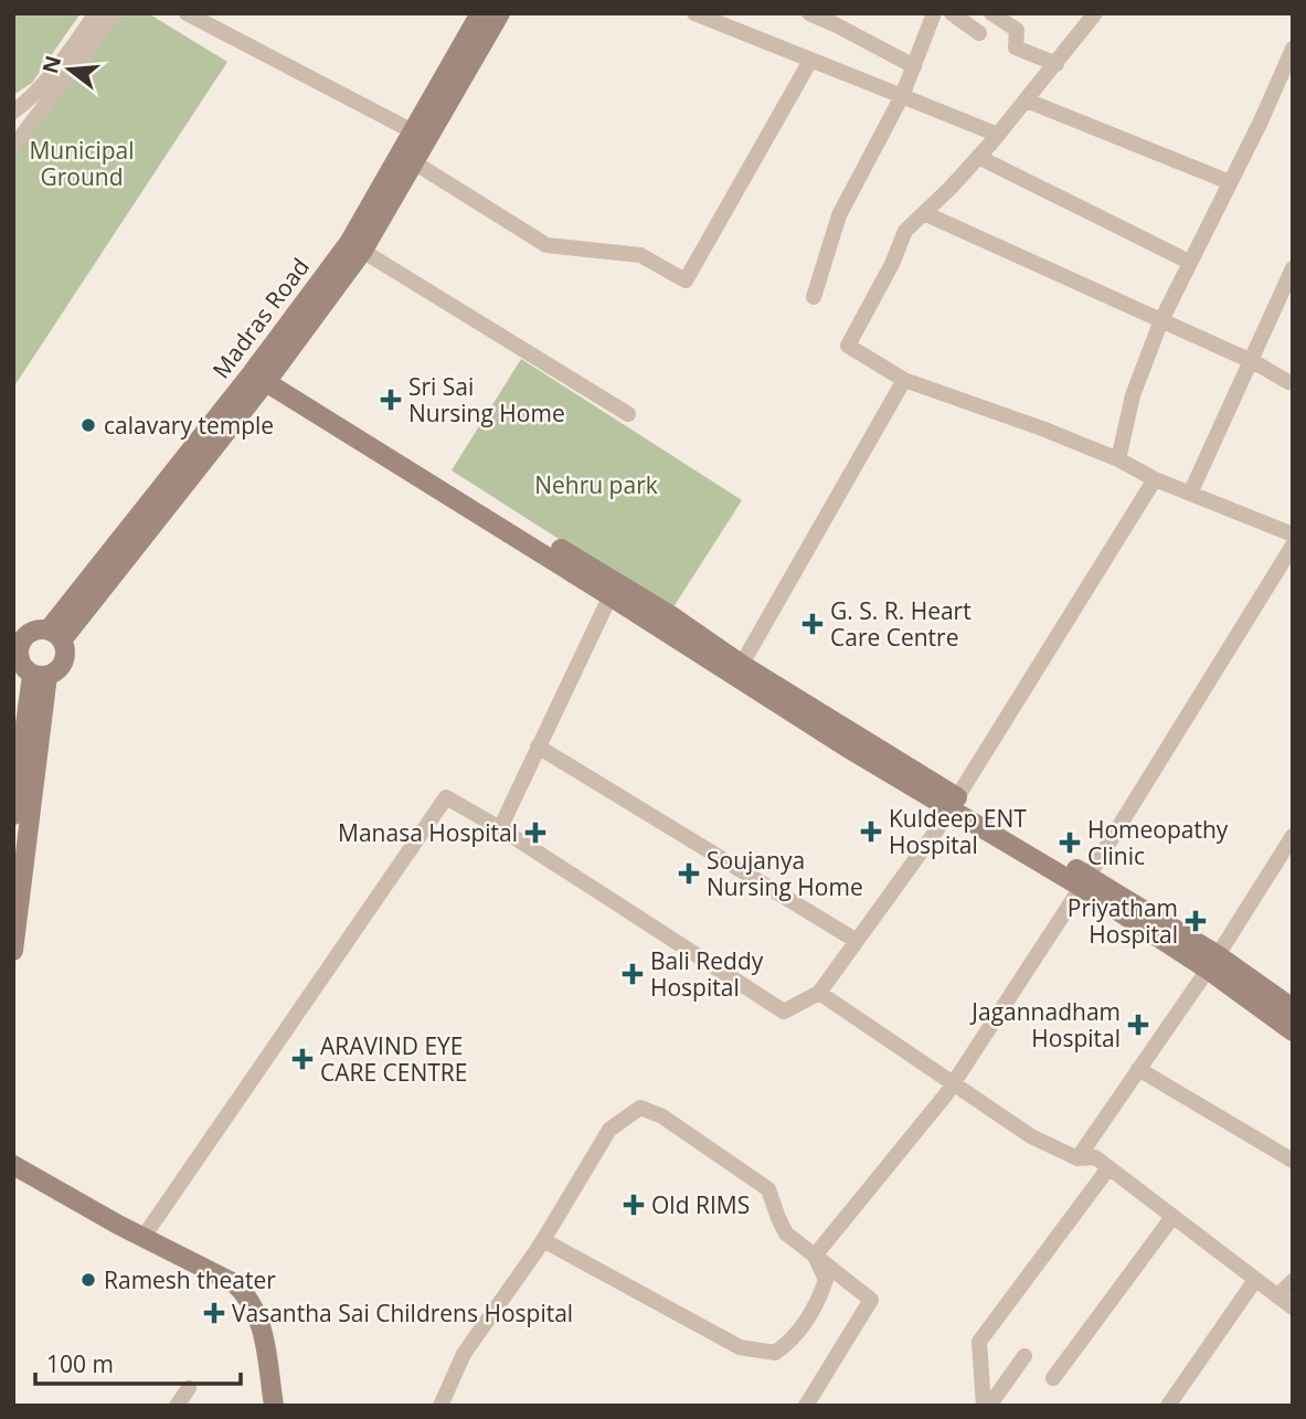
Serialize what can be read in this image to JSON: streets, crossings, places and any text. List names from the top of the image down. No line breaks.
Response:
{"streets":{"main road":["Madras Road"]},"parks":["Municipal Ground","Nehru park"],"places":{"health":["Sri Sai Nursing Home","G. S. R. Heart Care Centre","Kuldeep ENT Hospital","Manasa Hospital","Homeopathy Clinic","Soujanya Nursing Home","Priyatham Hospital","Bali Reddy Hospital","Jagannadham Hospital","ARAVIND EYE CARE CENTRE","Old RIMS","Vasantha Sai Childrens Hospital"],"other":["calavary temple","Ramesh theater"]},"scale_bar":"100 m","north":"left"}
